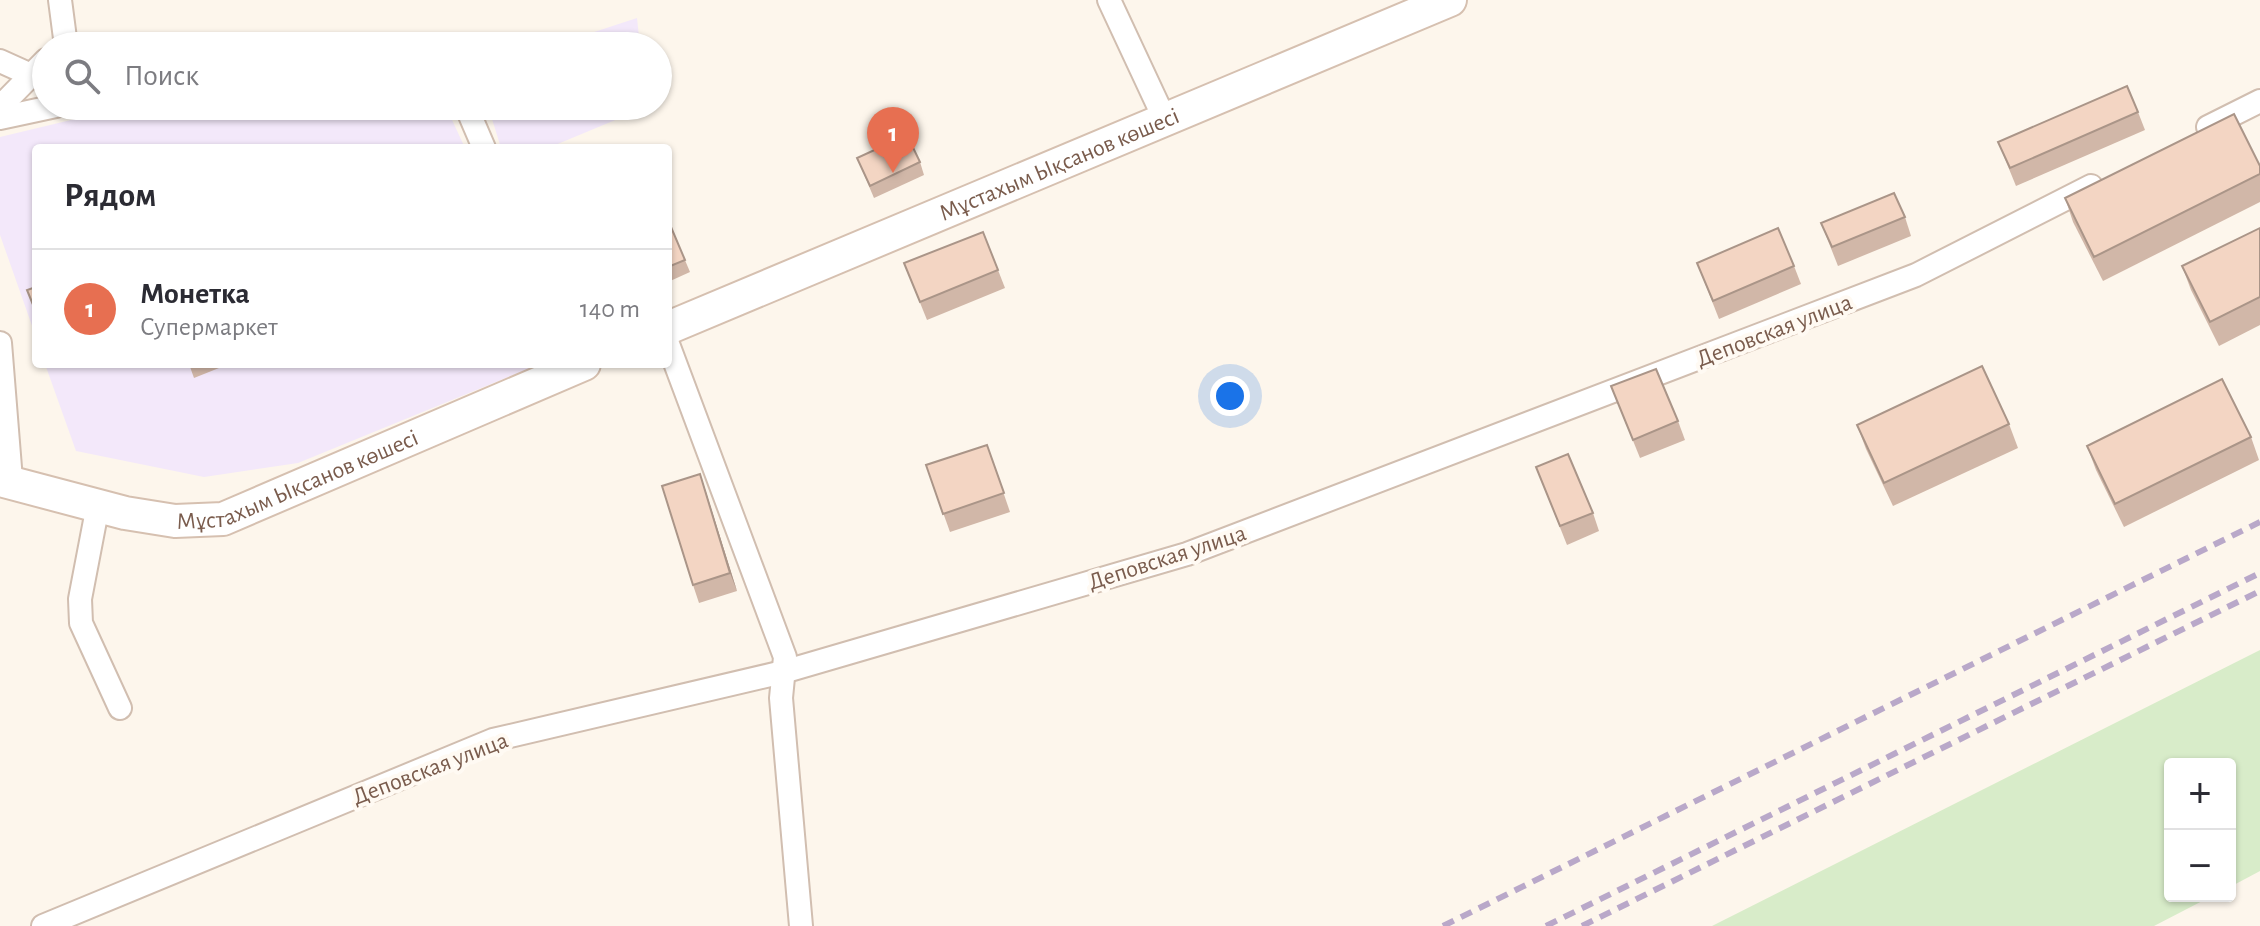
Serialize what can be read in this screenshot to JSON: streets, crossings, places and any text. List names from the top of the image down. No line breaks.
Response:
{"streets":{"main road":["Мұстахым Ықсанов көшесі"],"street":["Деповская улица"]},"page":{"search":"Поиск","pins":"1","heading":"Рядом","list":[{"mark":"1","name":"Монетка","note":"Супермаркет","value":"140 m"}],"map_buttons":["+","−"]}}
